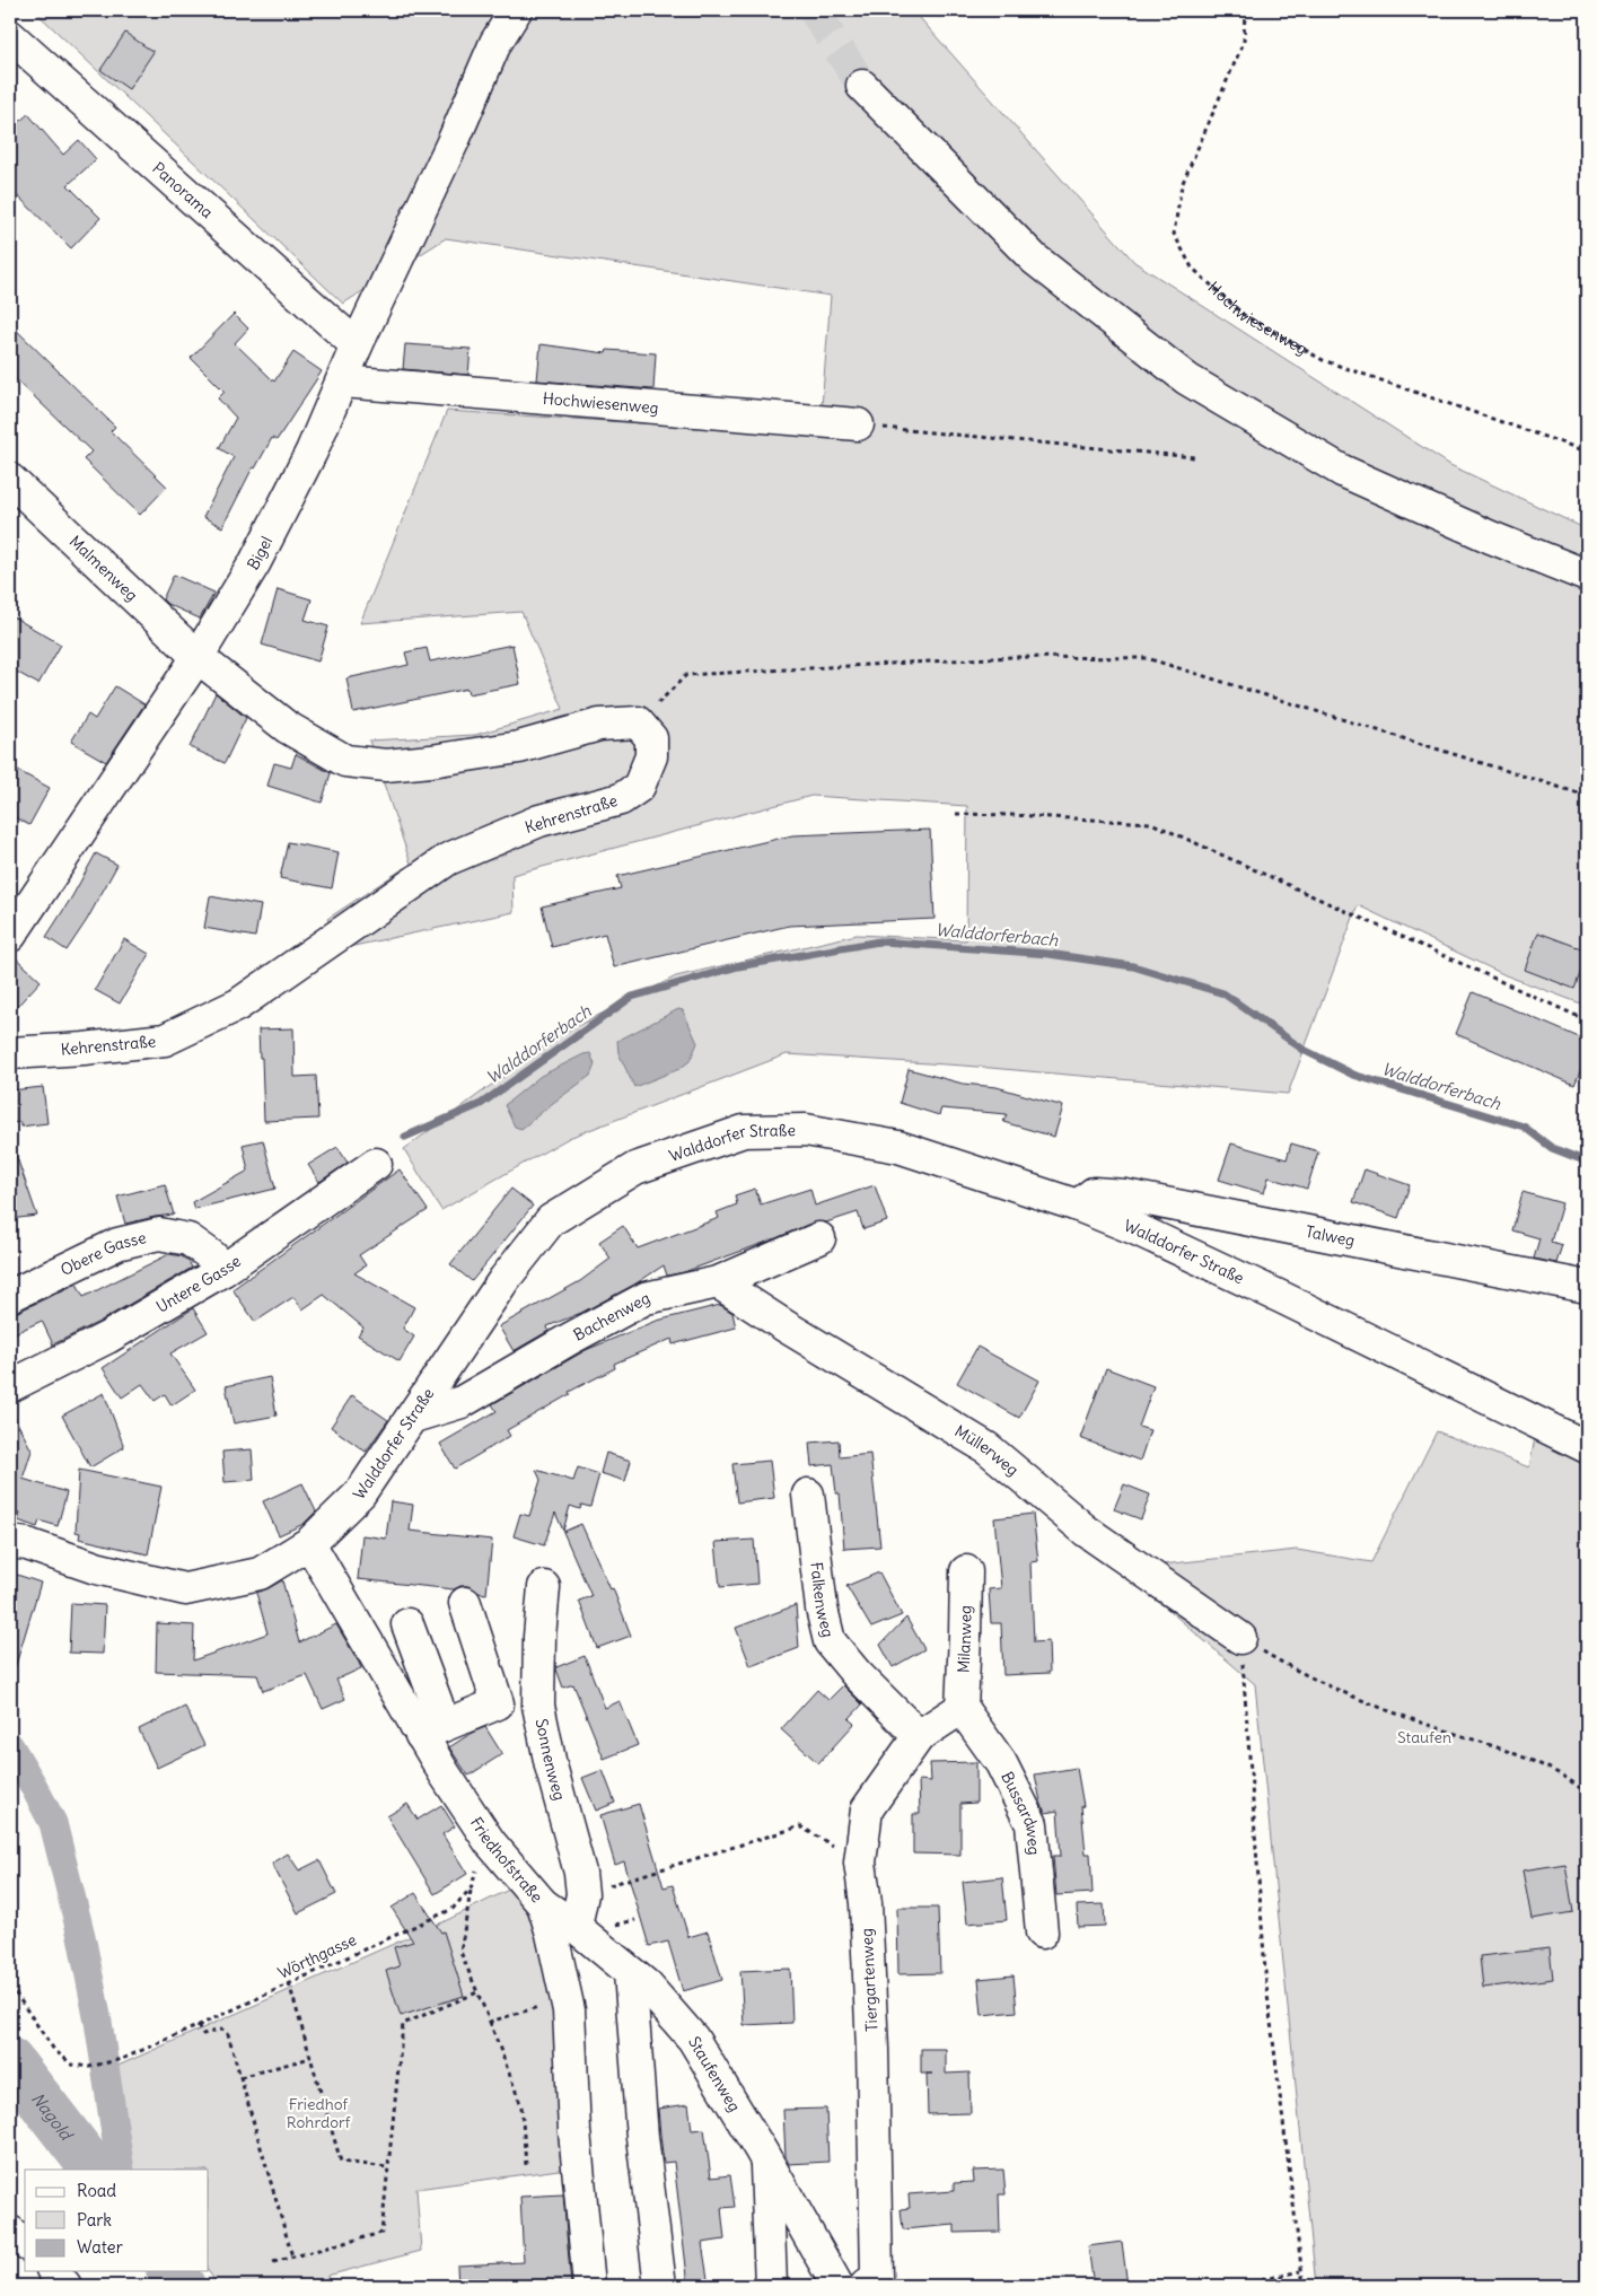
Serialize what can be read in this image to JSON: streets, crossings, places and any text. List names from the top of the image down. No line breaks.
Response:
{"streets":{"street":["Panorama","Hochwiesenweg","Bigel","Malmenweg","Kehrenstraße","Walddorfer Straße","Talweg","Obere Gasse","Untere Gasse","Bachenweg","Müllerweg","Falkenweg","Milanweg","Sonnenweg","Bussardweg","Friedhofstraße","Tiergartenweg","Staufenweg"],"path":["Wörthgasse"]},"crossings":[["Panorama","Bigel"],["Hochwiesenweg","Bigel"],["Bigel","Malmenweg"],["Walddorfer Straße","Talweg"],["Walddorfer Straße","Bachenweg"],["Walddorfer Straße","Friedhofstraße"],["Obere Gasse","Untere Gasse"],["Bachenweg","Müllerweg"],["Falkenweg","Tiergartenweg"],["Milanweg","Bussardweg"],["Milanweg","Tiergartenweg"],["Sonnenweg","Staufenweg"],["Bussardweg","Tiergartenweg"],["Friedhofstraße","Wörthgasse"],["Friedhofstraße","Staufenweg"]],"water":["Walddorferbach","Nagold"],"parks":["Staufen","Friedhof Rohrdorf"],"legend":["Road","Park","Water"]}
